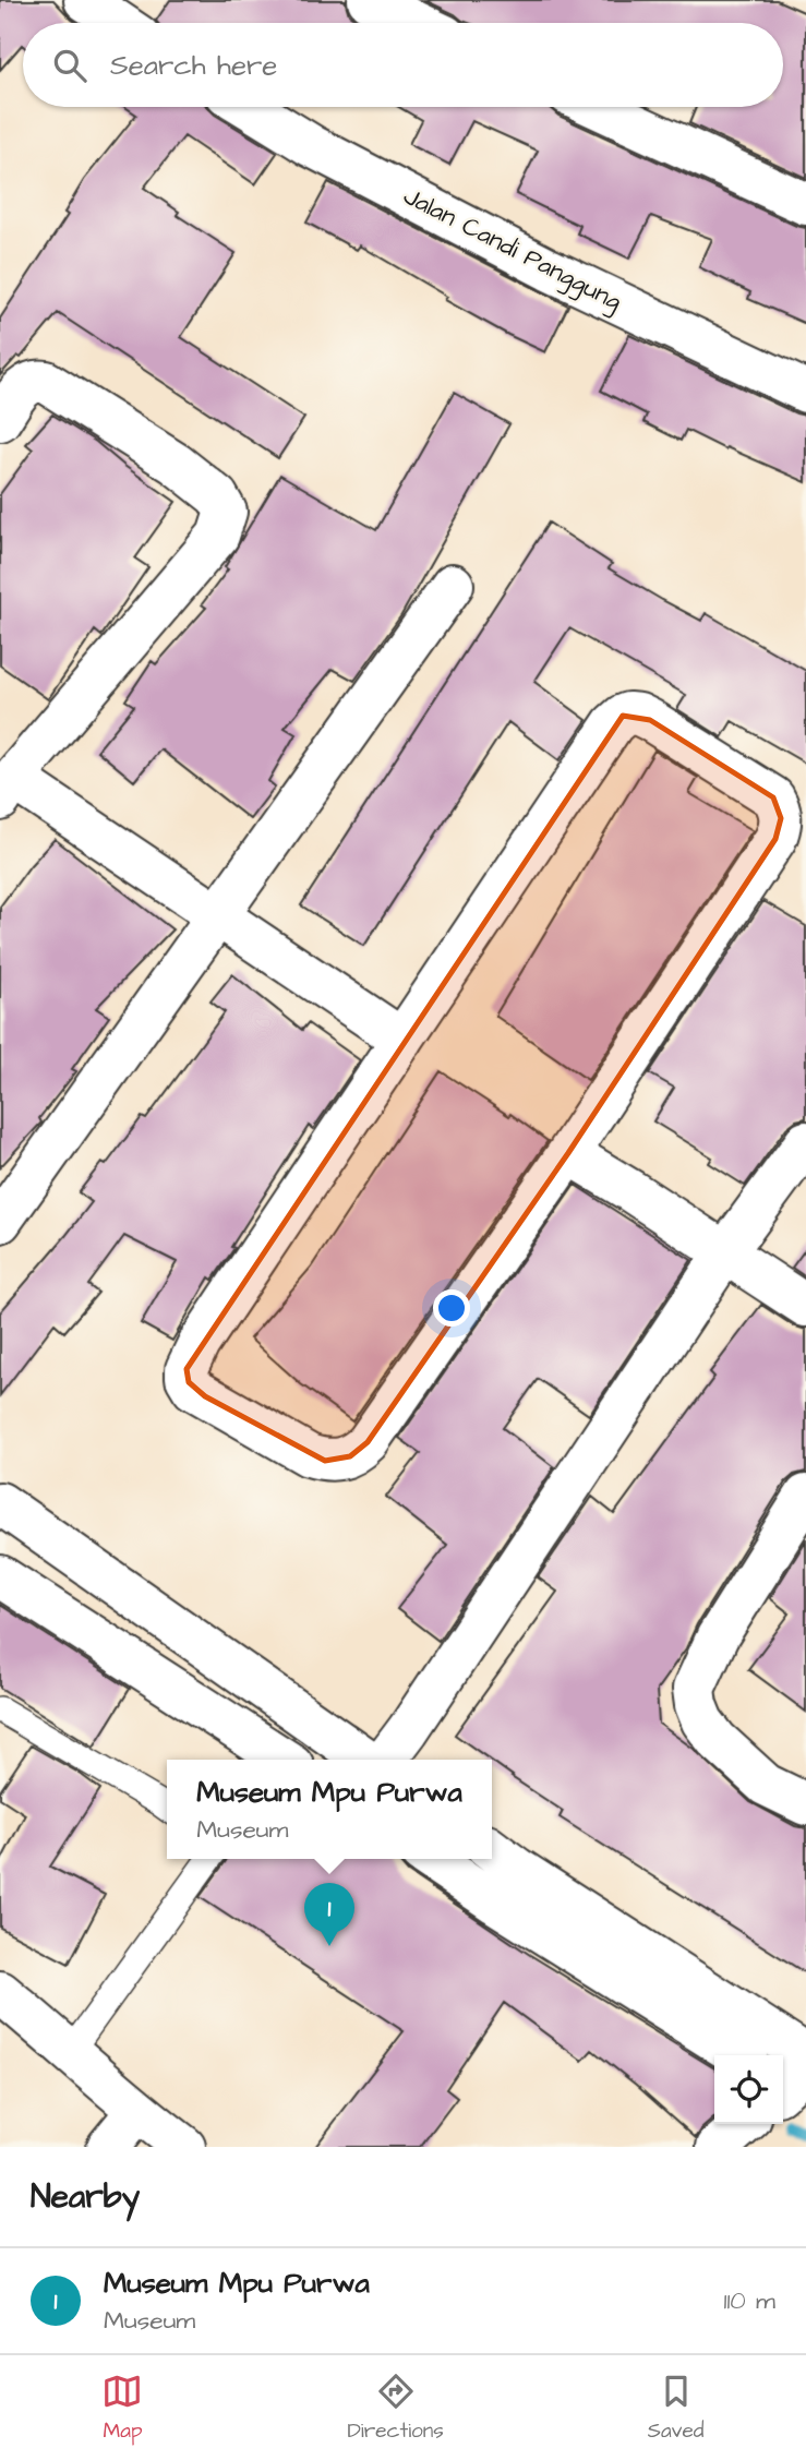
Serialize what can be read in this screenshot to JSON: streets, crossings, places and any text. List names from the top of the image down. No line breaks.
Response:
{"streets":{"street":["Jalan Candi Panggung"]},"page":{"search":"Search here","popup":["Museum Mpu Purwa","Museum"],"pins":"1","heading":"Nearby","list":[{"mark":"1","name":"Museum Mpu Purwa","note":"Museum","value":"110 m"}],"nav":["Map","Directions","Saved"]}}
